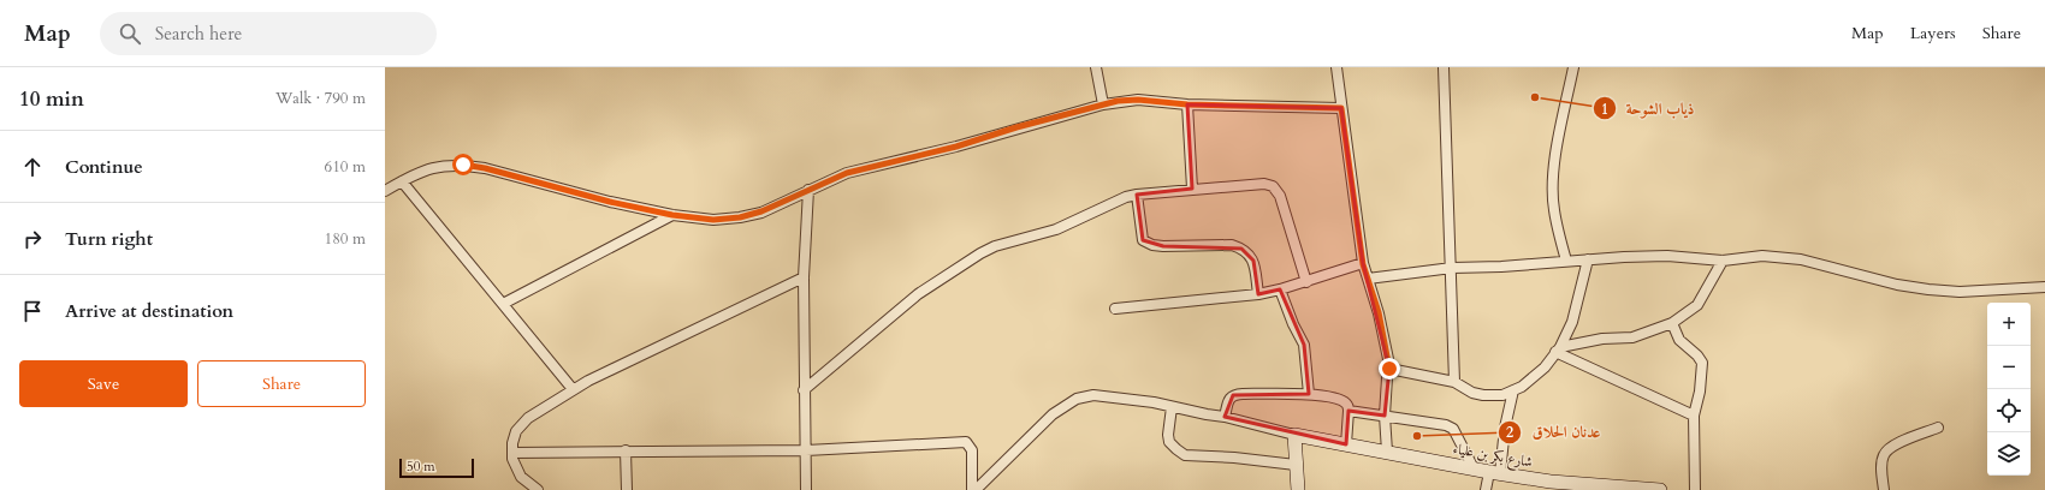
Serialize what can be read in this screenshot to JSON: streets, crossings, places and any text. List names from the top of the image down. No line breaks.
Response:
{"streets":{"street":["شارع بكر بن علياء"]},"places":["ذياب الشوحة","عدنان الحلاق"],"scale_bar":"50 m","page":{"header":"Map","search":"Search here","nav":["Map","Layers","Share"],"heading":["10 min","Walk · 790 m"],"list":[["Continue","610 m"],["Turn right","180 m"],"Arrive at destination"],"map_buttons":["+","−"],"buttons":["Save","Share"],"scale":"50 m"}}
